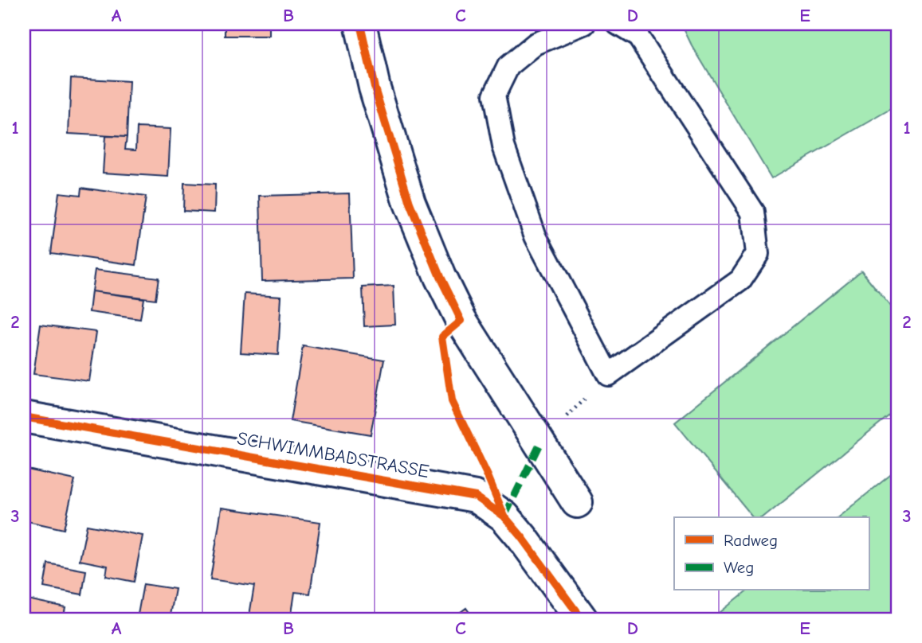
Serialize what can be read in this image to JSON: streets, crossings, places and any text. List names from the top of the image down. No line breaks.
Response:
{"streets":{"street":["SCHWIMMBADSTRASSE"]},"legend":["Radweg","Weg"],"grid":{"columns":["A","B","C","D","E"],"rows":["1","2","3"]}}
